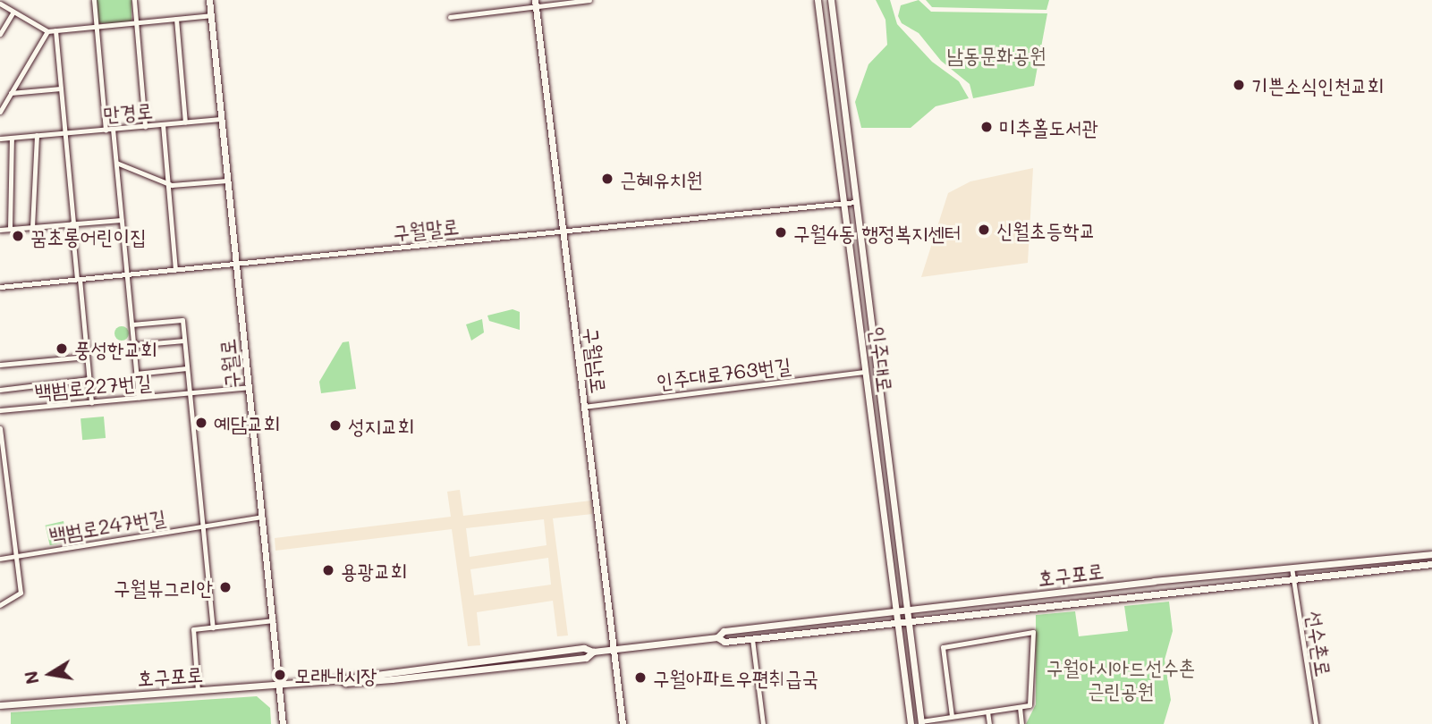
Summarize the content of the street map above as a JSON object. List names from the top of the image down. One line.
{"streets":{"main road":["인주대로","구월남로","구월로","호구포로"],"street":["만경로","구월말로","인주대로763번길","백범로227번길","백범로247번길","선수촌로"]},"crossings":[["만경로","구월로"],["구월말로","인주대로"],["구월말로","구월남로"],["구월말로","구월로"],["인주대로","인주대로763번길"],["인주대로","호구포로"],["구월남로","인주대로763번길"],["구월남로","호구포로"],["구월로","백범로227번길"],["구월로","백범로247번길"],["구월로","호구포로"],["호구포로","선수촌로"]],"parks":["남동문화공원","구월아시아드선수촌 근린공원"],"places":["기쁜소식인천교회","미추홀도서관","근혜유치원","신월초등학교","구월4동 행정복지센터","꿈초롱어린이집","풍성한교회","예담교회","성지교회","용광교회","구월뷰그리안","모래내시장","구월아파트우편취급국"],"north":"left"}
